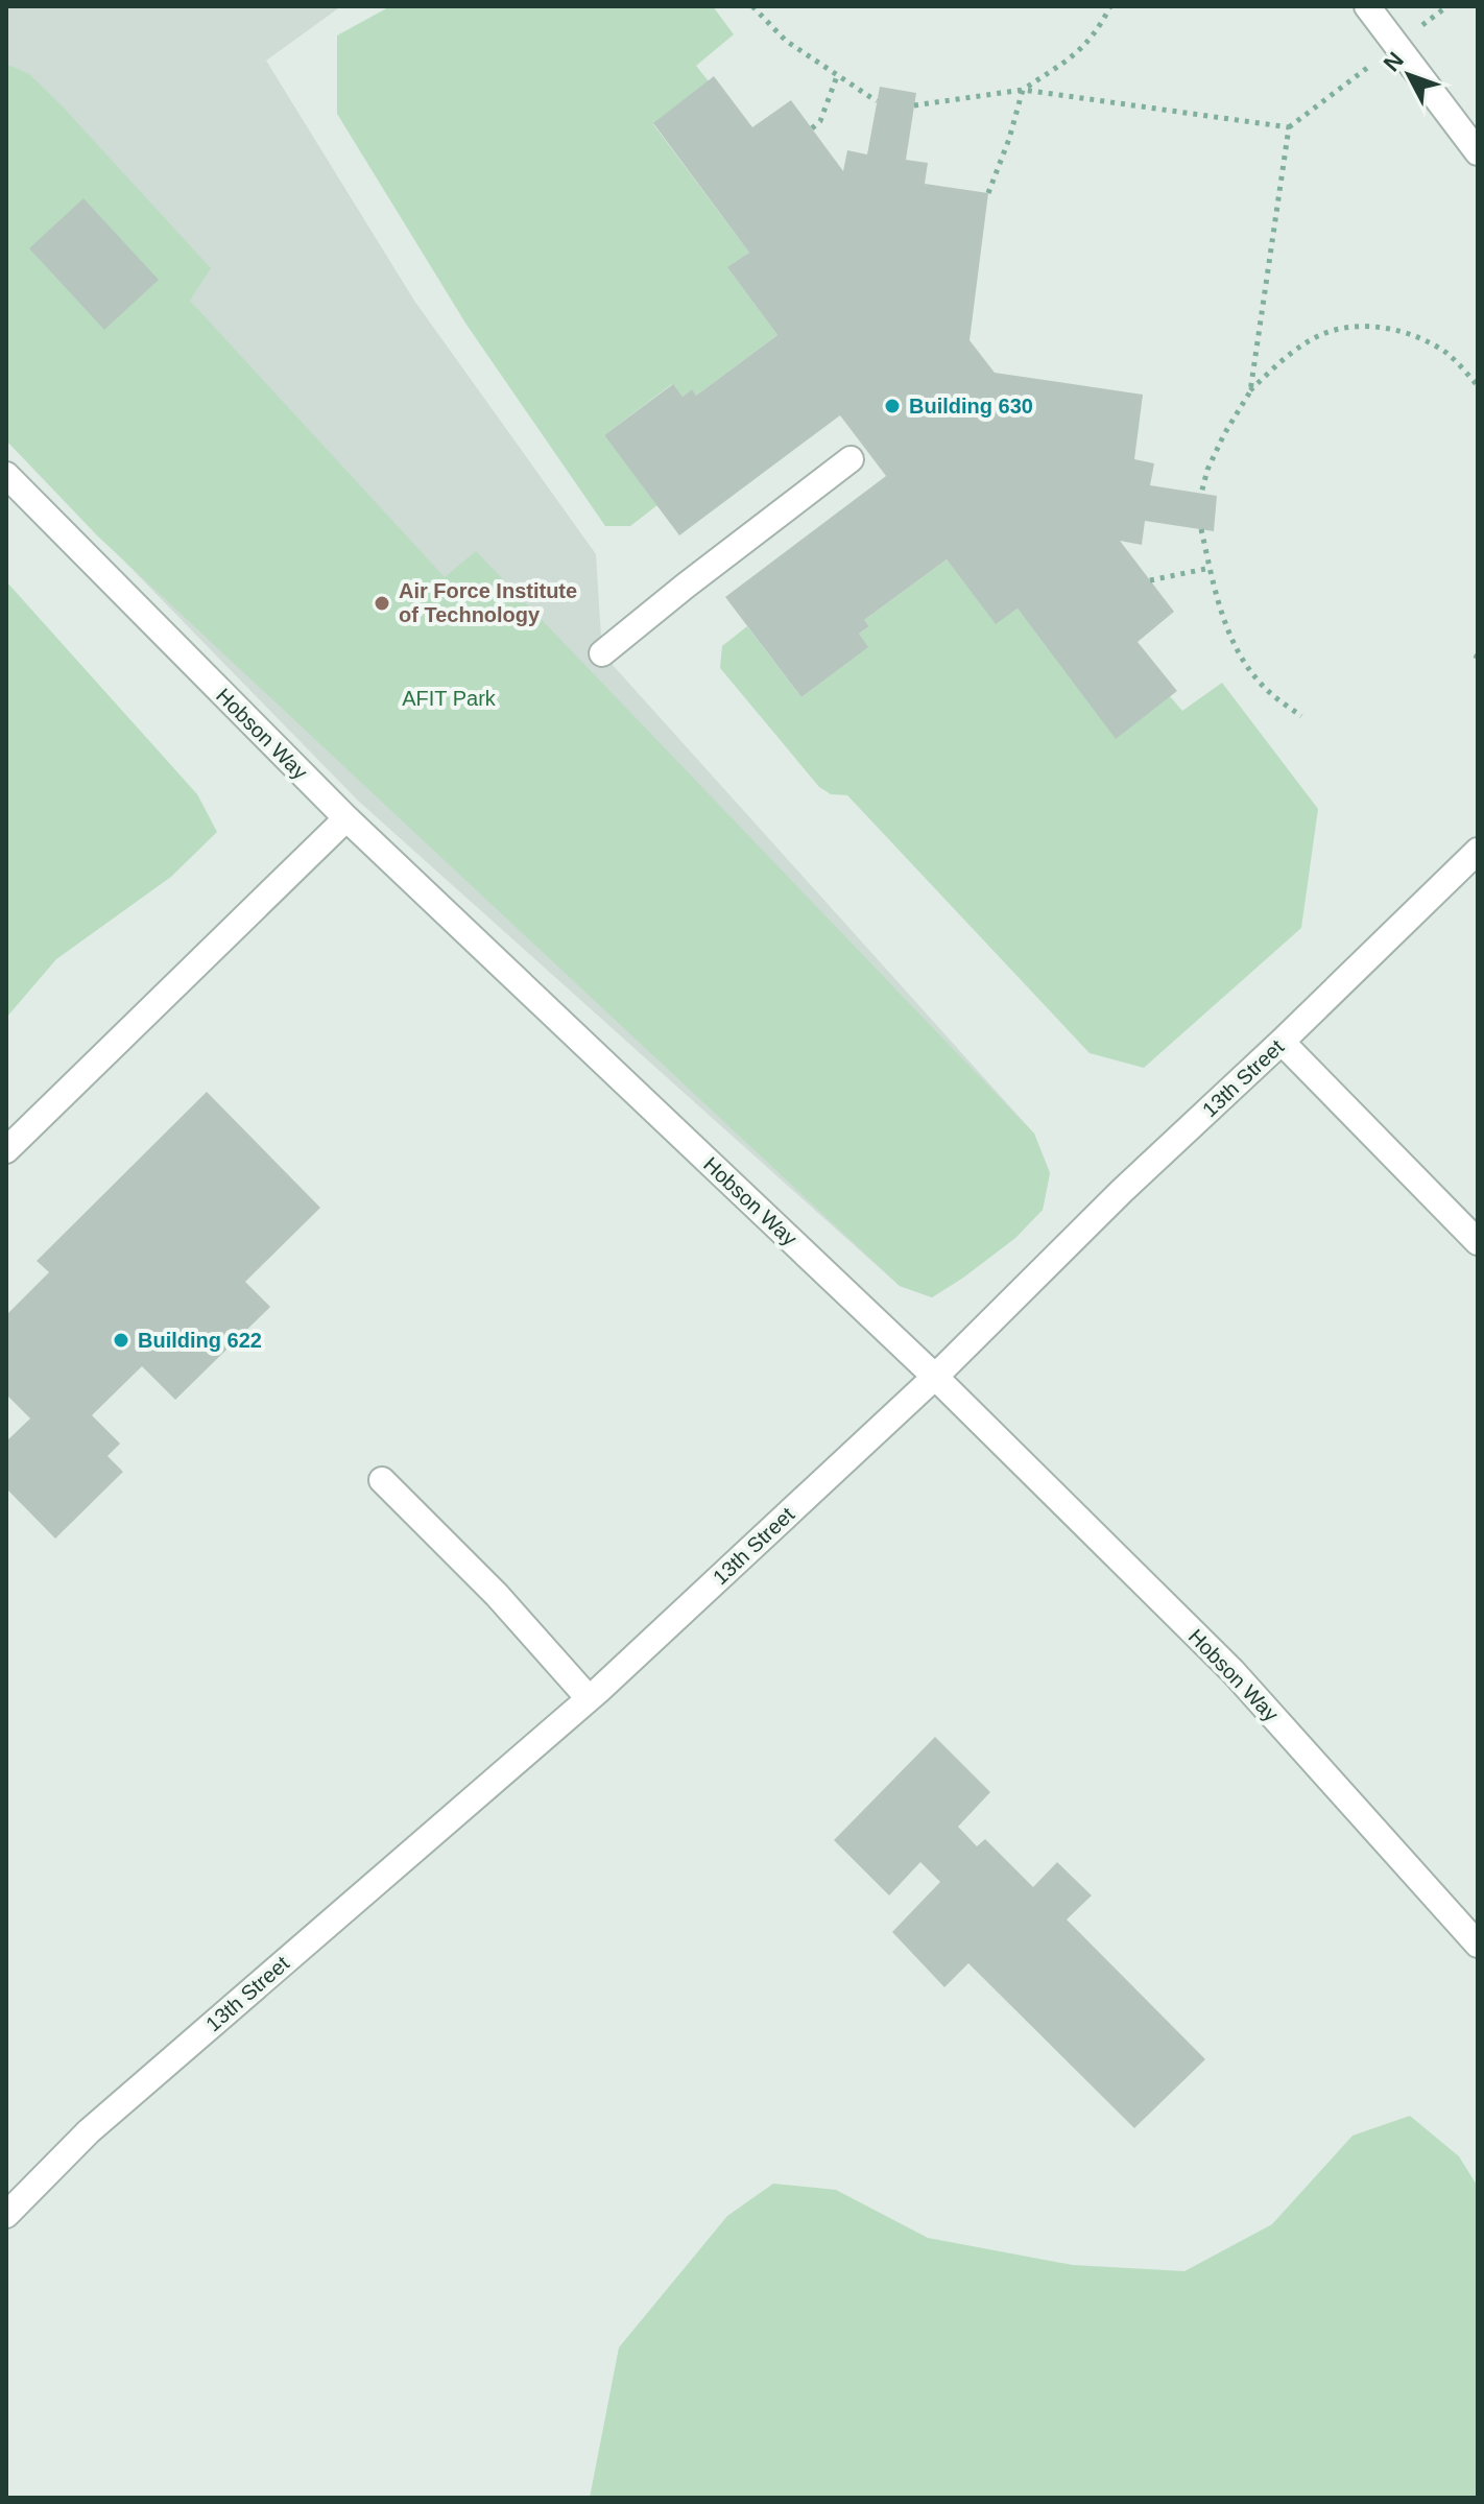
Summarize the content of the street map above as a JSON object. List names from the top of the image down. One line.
{"streets":{"street":["Hobson Way","13th Street"]},"crossings":[["Hobson Way","13th Street"]],"parks":["AFIT Park"],"places":["Building 630","Air Force Institute of Technology","Building 622"],"north":"top left"}
